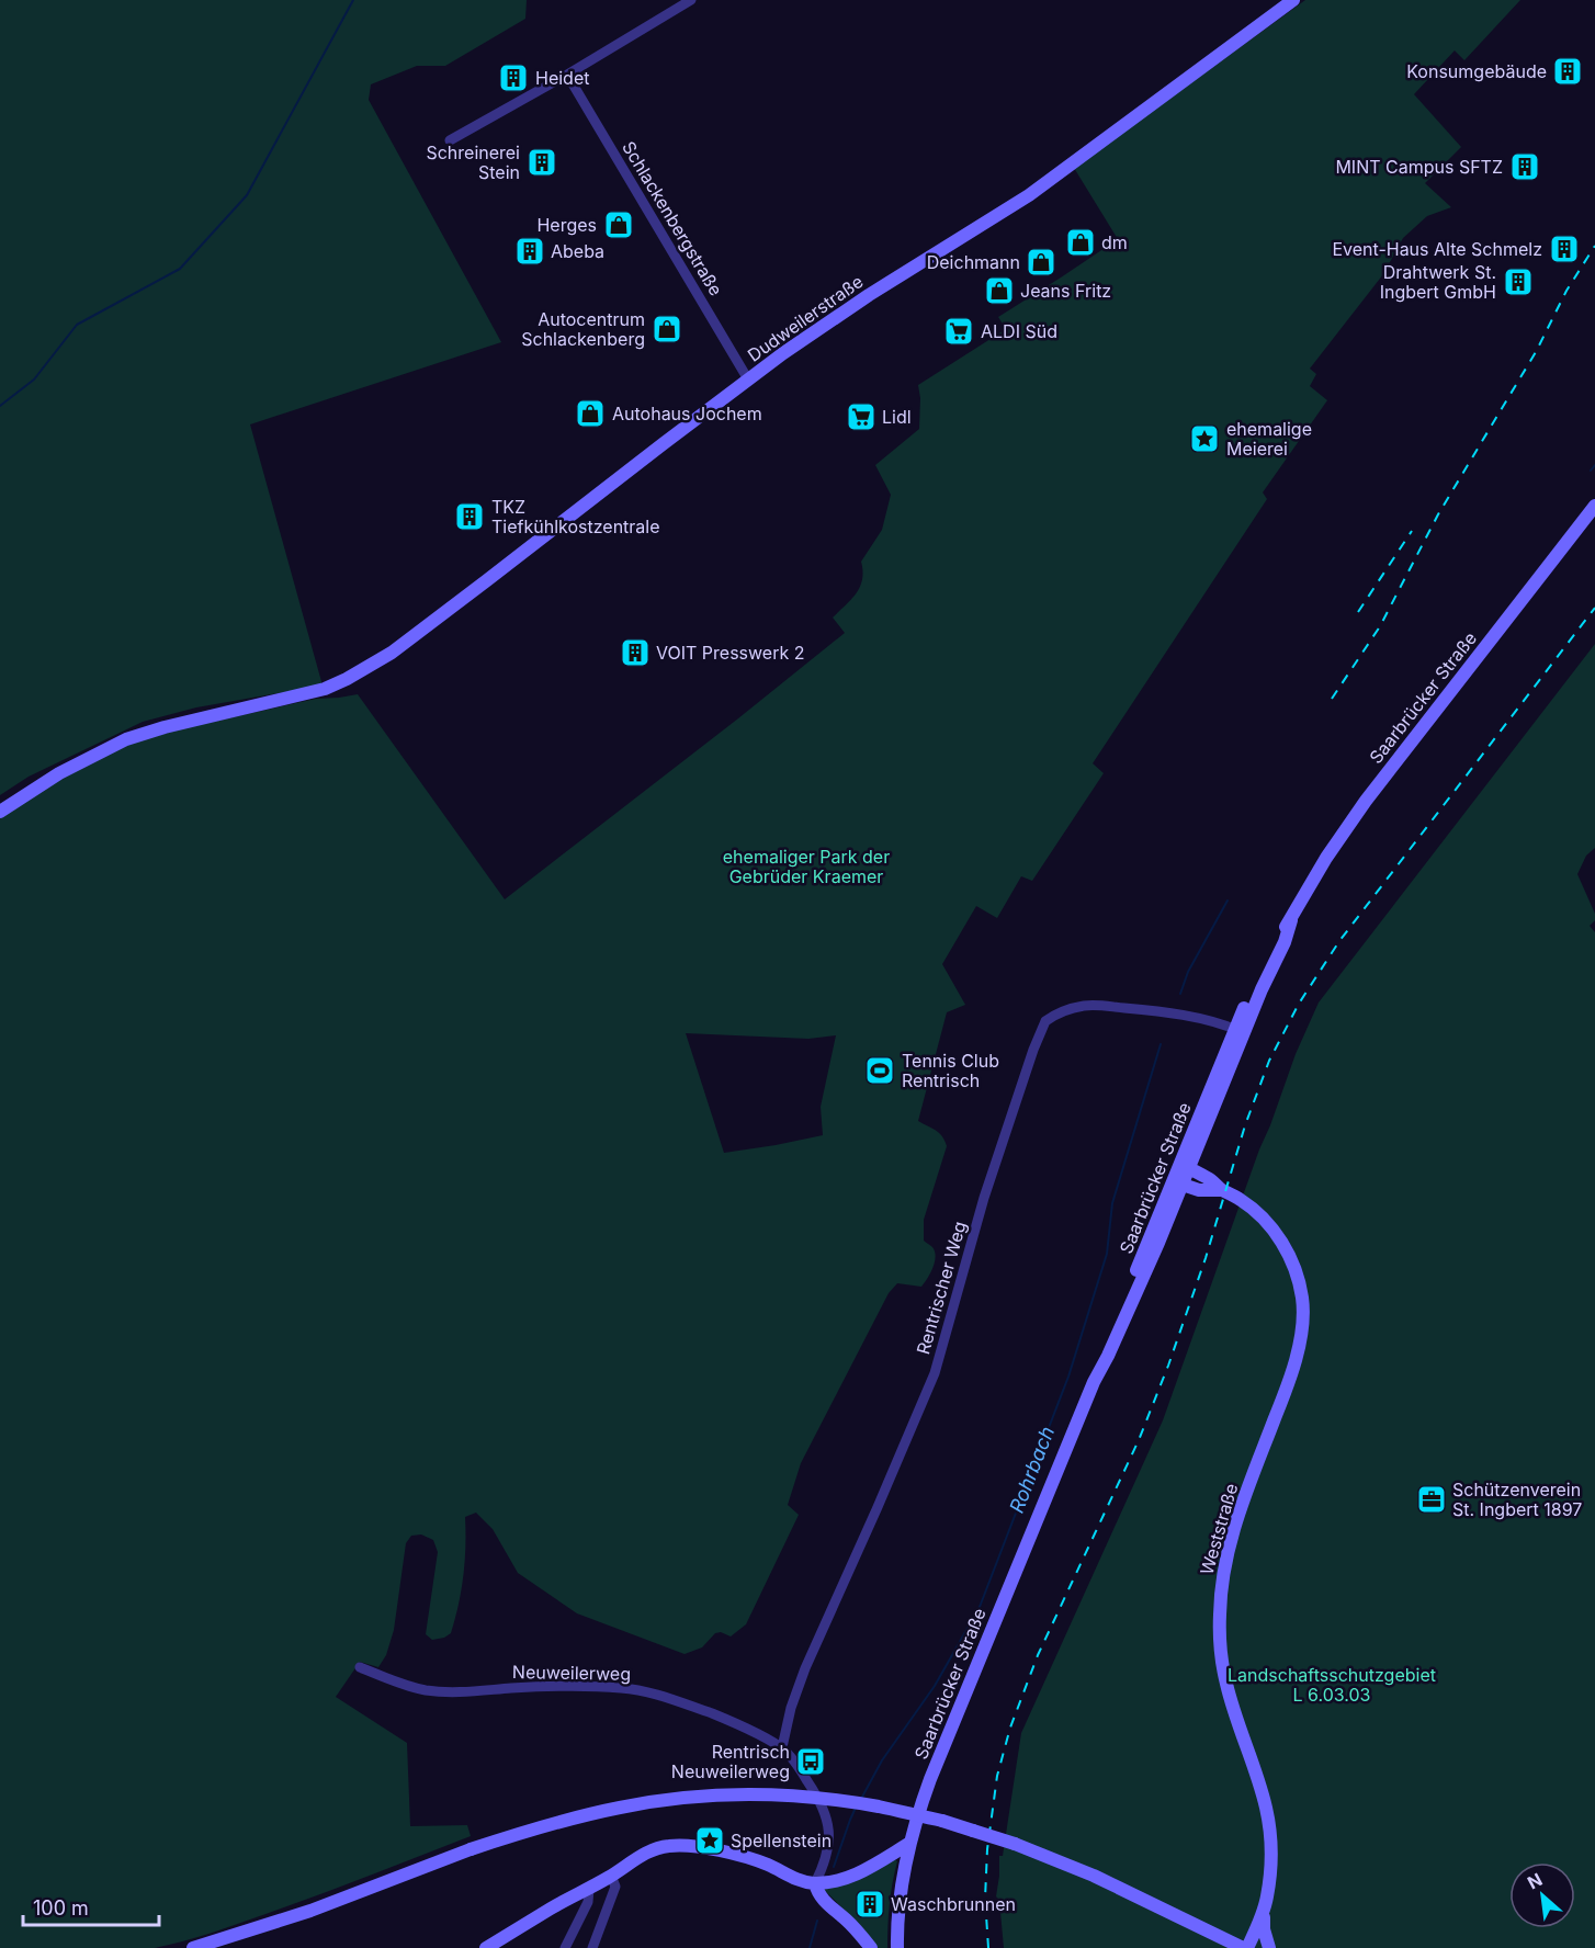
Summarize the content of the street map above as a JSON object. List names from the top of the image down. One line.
{"streets":{"main road":["Dudweilerstraße","Saarbrücker Straße","Weststraße"],"street":["Schlackenbergstraße","Rentrischer Weg","Neuweilerweg"]},"crossings":[["Schlackenbergstraße","Dudweilerstraße"],["Saarbrücker Straße","Rentrischer Weg"],["Saarbrücker Straße","Weststraße"],["Rentrischer Weg","Neuweilerweg"]],"water":["Rohrbach"],"parks":["ehemaliger Park der Gebrüder Kraemer","Landschaftsschutzgebiet L 6.03.03"],"places":{"building":["Konsumgebäude","Heidet","Schreinerei Stein","MINT Campus SFTZ","Event-Haus Alte Schmelz","Abeba","Drahtwerk St. Ingbert GmbH","TKZ Tiefkühlkostzentrale","VOIT Presswerk 2","Waschbrunnen"],"shop":["Herges","dm","Deichmann","Jeans Fritz","Autocentrum Schlackenberg","Autohaus Jochem"],"supermarket":["ALDI Süd","Lidl"],"place":["ehemalige Meierei","Spellenstein"],"sports":["Tennis Club Rentrisch"],"office":["Schützenverein St. Ingbert 1897"],"bus stop":["Rentrisch Neuweilerweg"]},"scale_bar":"100 m","north":"top left"}
